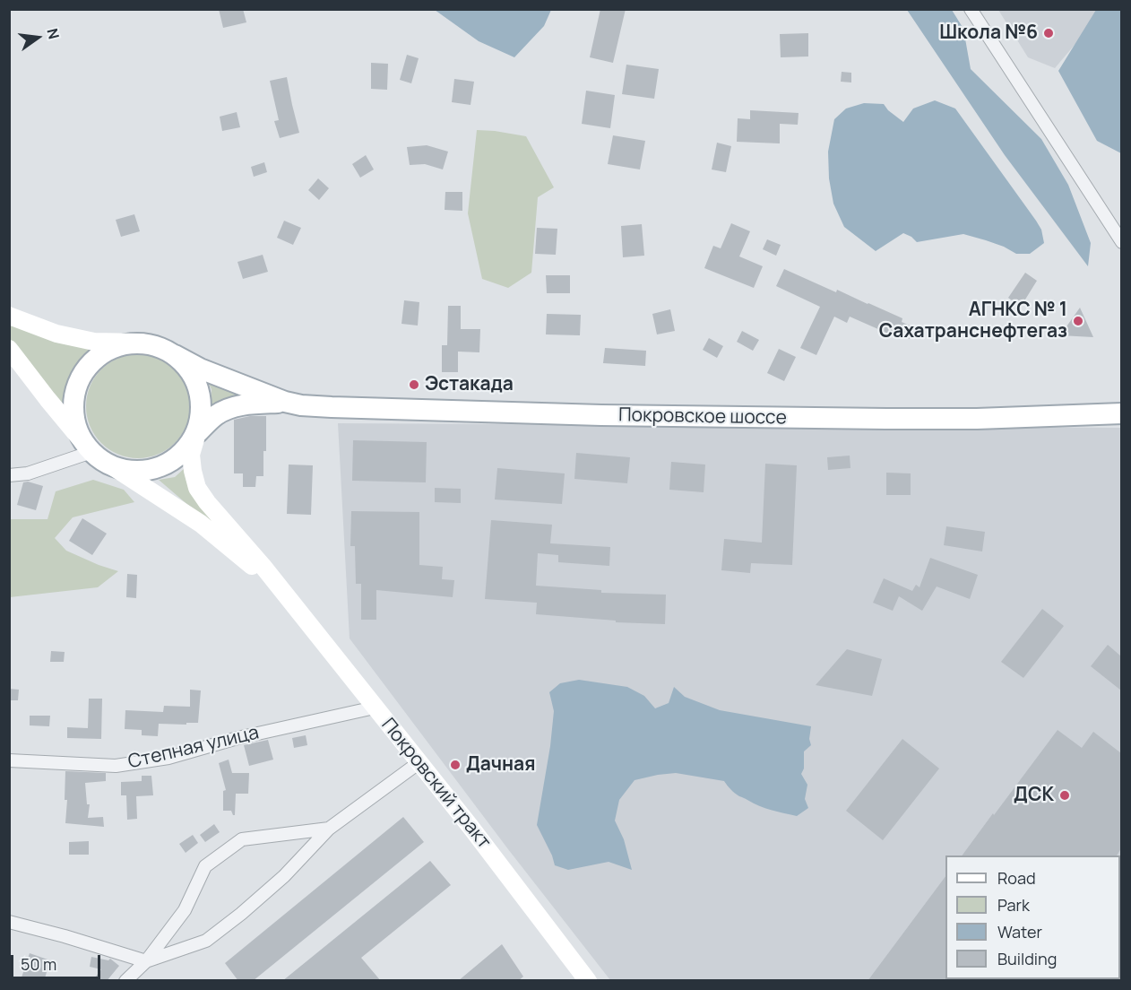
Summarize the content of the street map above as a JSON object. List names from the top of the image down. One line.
{"streets":{"main road":["Покровское шоссе","Покровский тракт"],"street":["Степная улица"]},"crossings":[["Степная улица","Покровский тракт"]],"places":["Школа №6","АГНКС № 1 Сахатранснефтегаз","Эстакада","Дачная","ДСК"],"legend":["Road","Park","Water","Building"],"scale_bar":"50 m","north":"right"}
